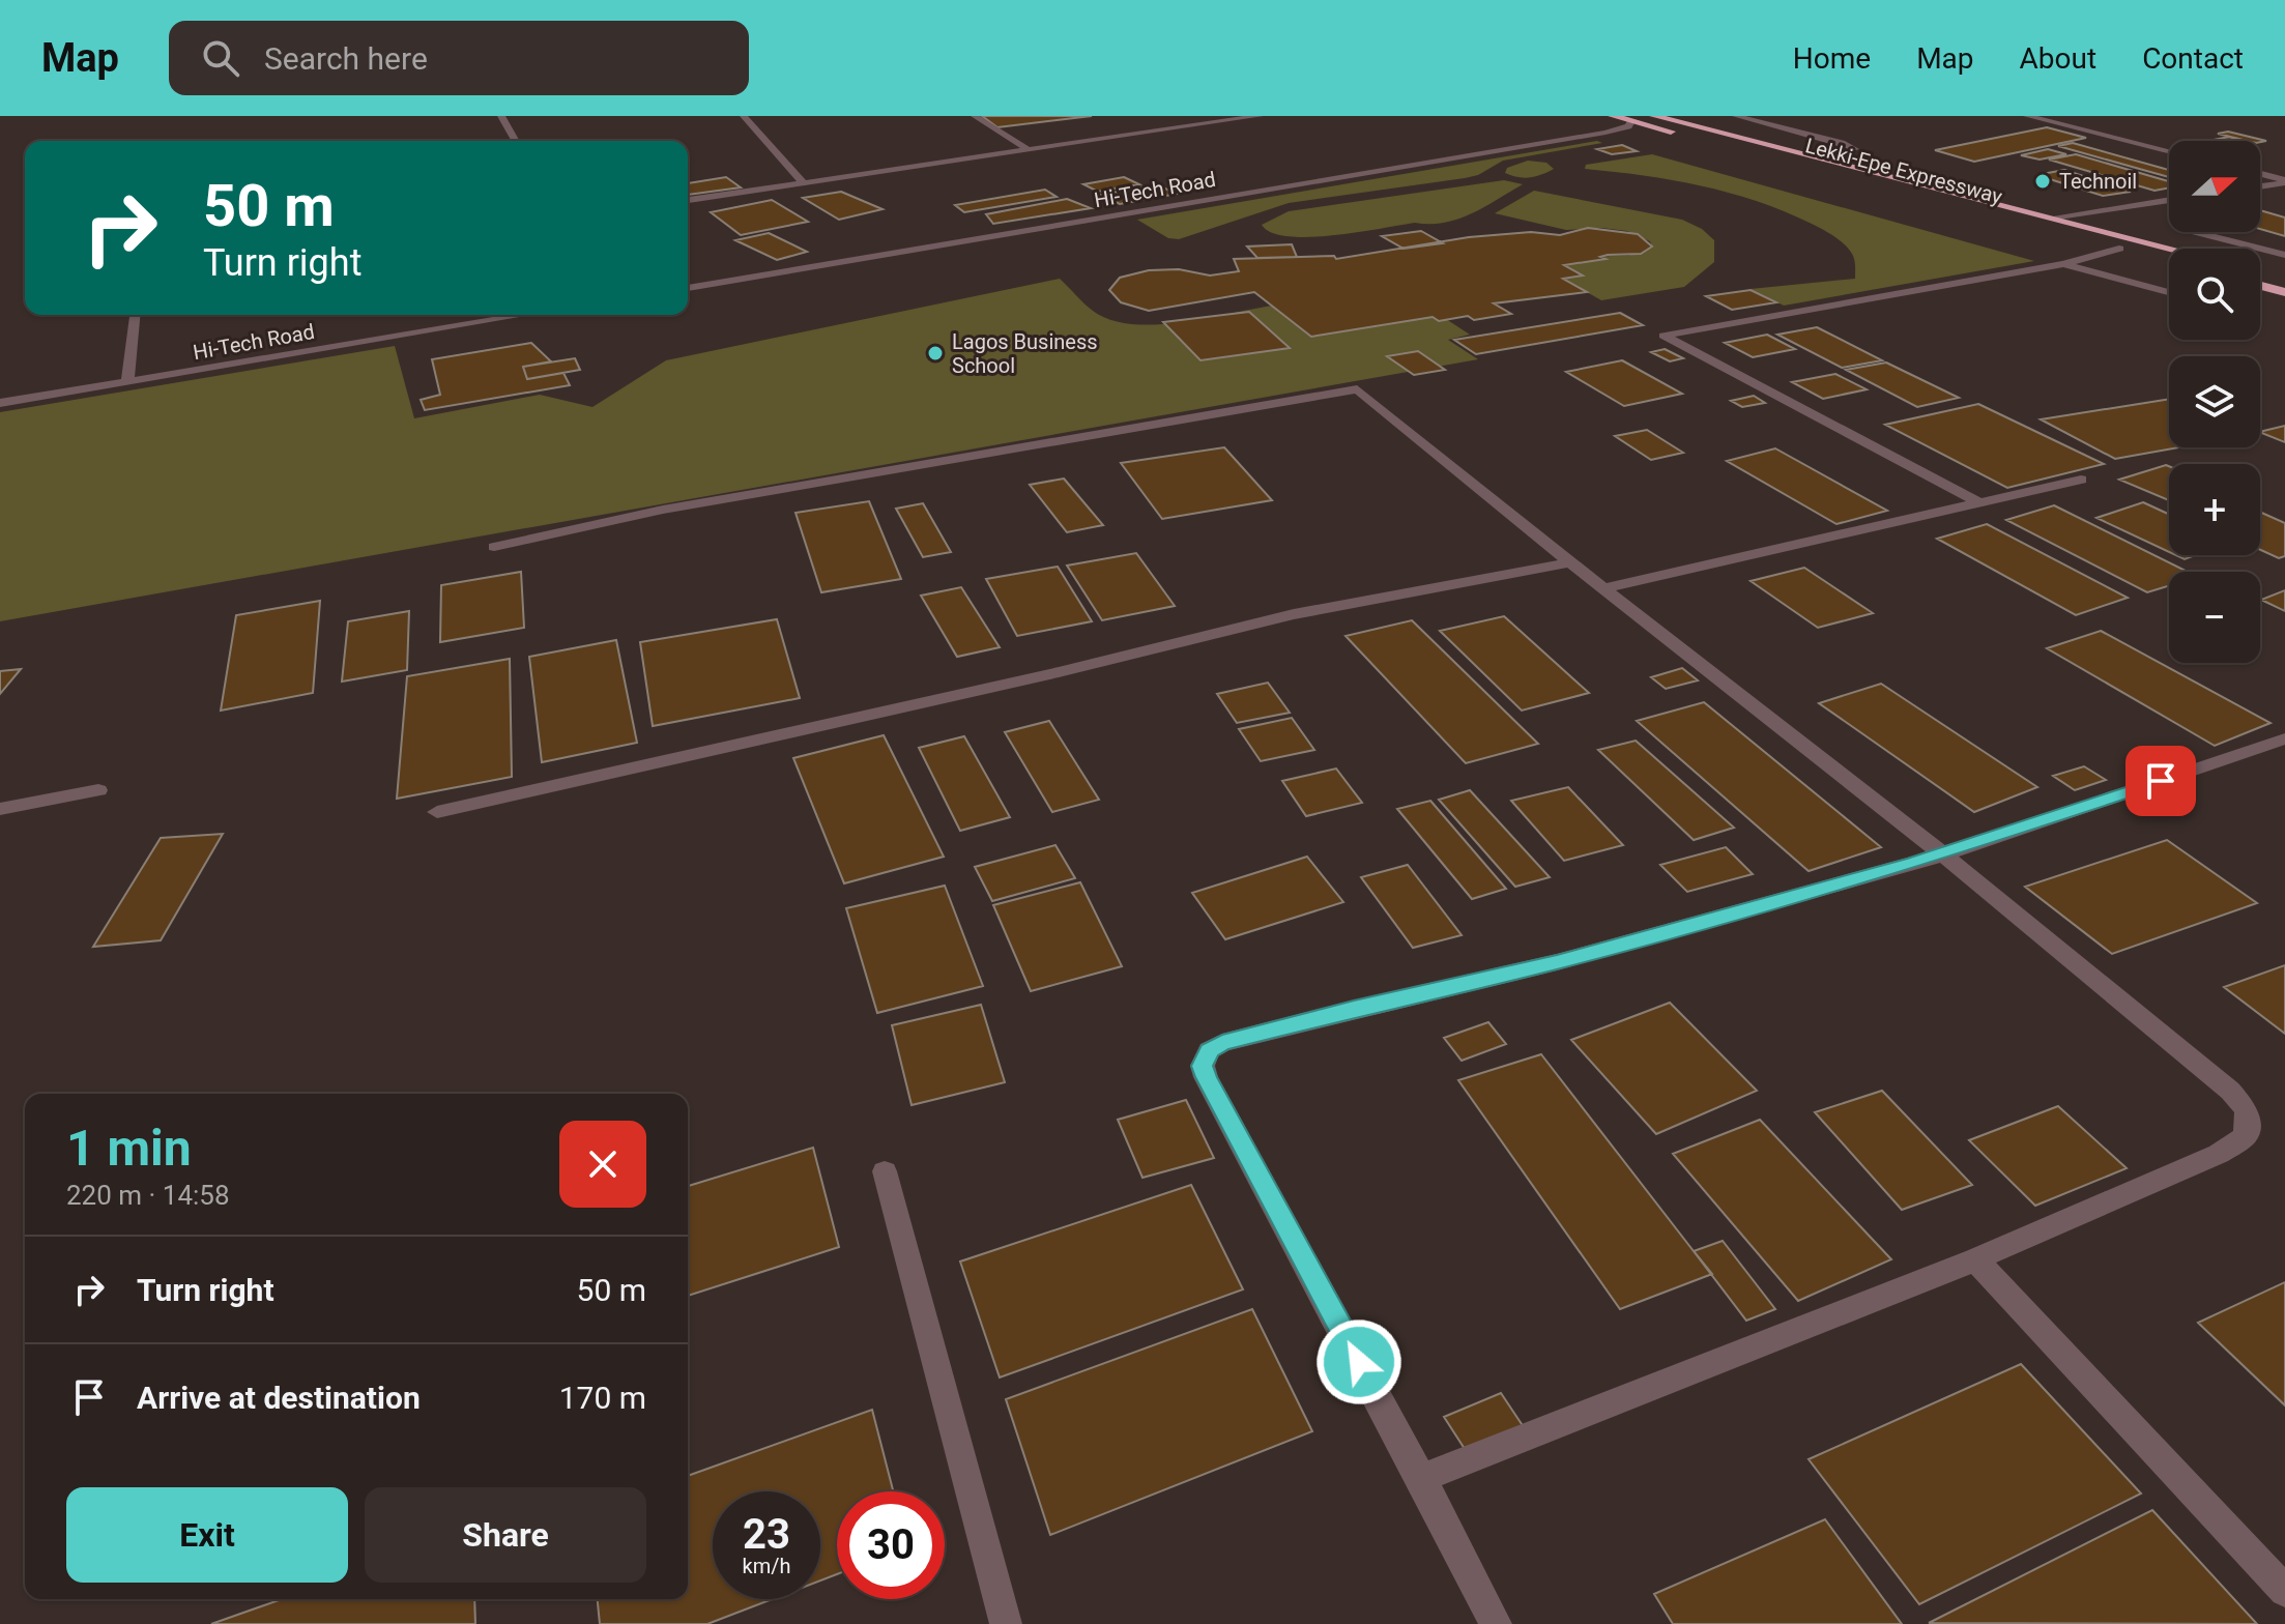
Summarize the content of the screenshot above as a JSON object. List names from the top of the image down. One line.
{"streets":{"highway":["Lekki-Epe Expressway"],"street":["Hi-Tech Road"]},"crossings":[["Lekki-Epe Expressway","Hi-Tech Road"]],"places":["Technoil","Lagos Business School"],"north":"right","page":{"header":"Map","search":"Search here","nav":["Home","Map","About","Contact"],"map_buttons":["+","−"],"turn":["50 m","Turn right"],"heading":["1 min","220 m · 14:58"],"list":[{"name":"Turn right","value":"50 m"},{"name":"Arrive at destination","value":"170 m"}],"buttons":["Exit","Share"],"speed":"23 km/h","limit":"30"}}
